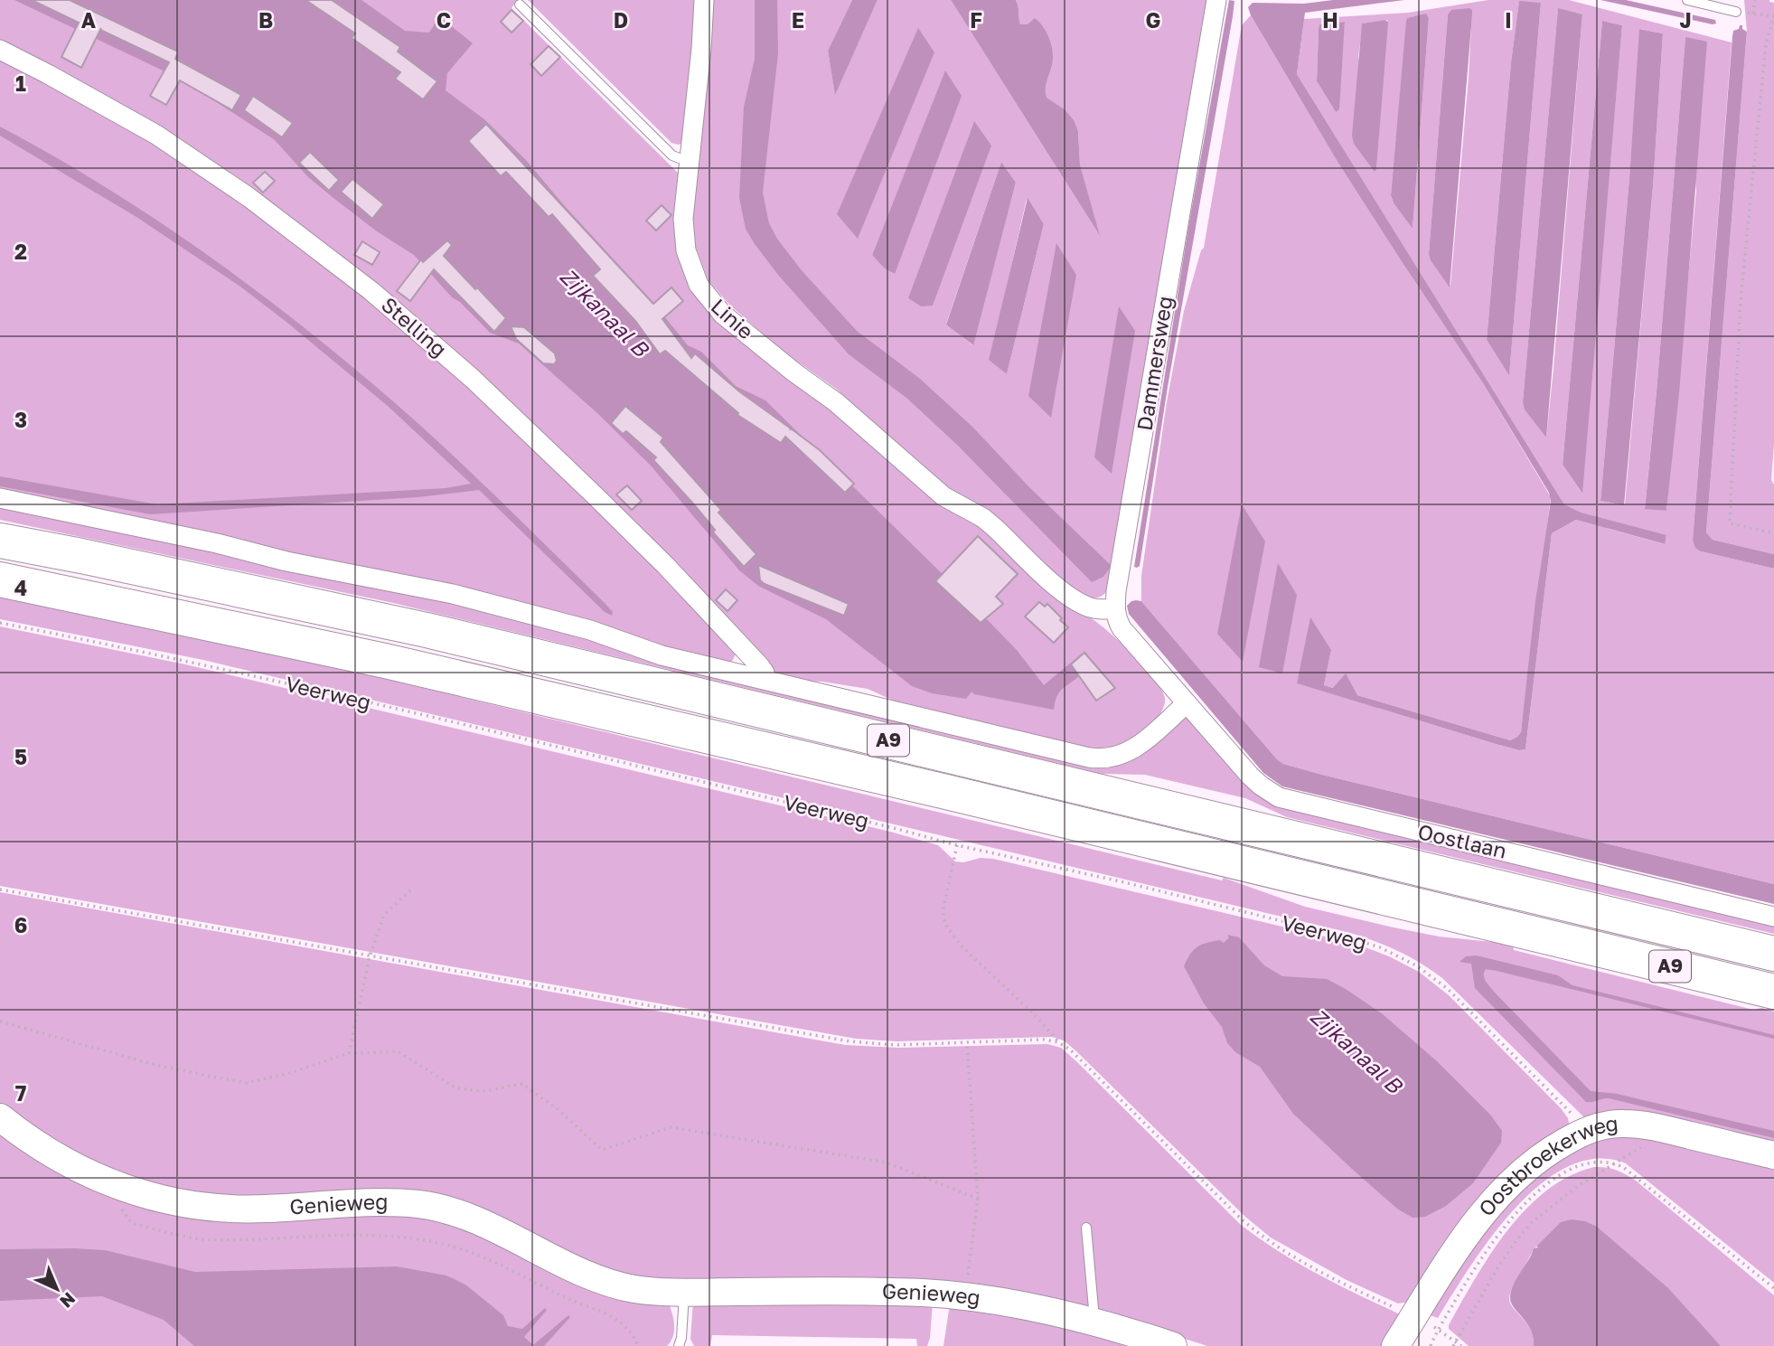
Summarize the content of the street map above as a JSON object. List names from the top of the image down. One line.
{"streets":{"highway":["A9"],"street":["Linie","Stelling","Dammersweg","Oostlaan","Oostbroekerweg","Genieweg"],"path":["Veerweg"]},"crossings":[["Linie","Dammersweg"],["Veerweg","Oostbroekerweg"]],"water":["Zijkanaal B"],"north":"bottom right","grid":{"columns":["A","B","C","D","E","F","G","H","I","J"],"rows":["1","2","3","4","5","6","7"]}}
